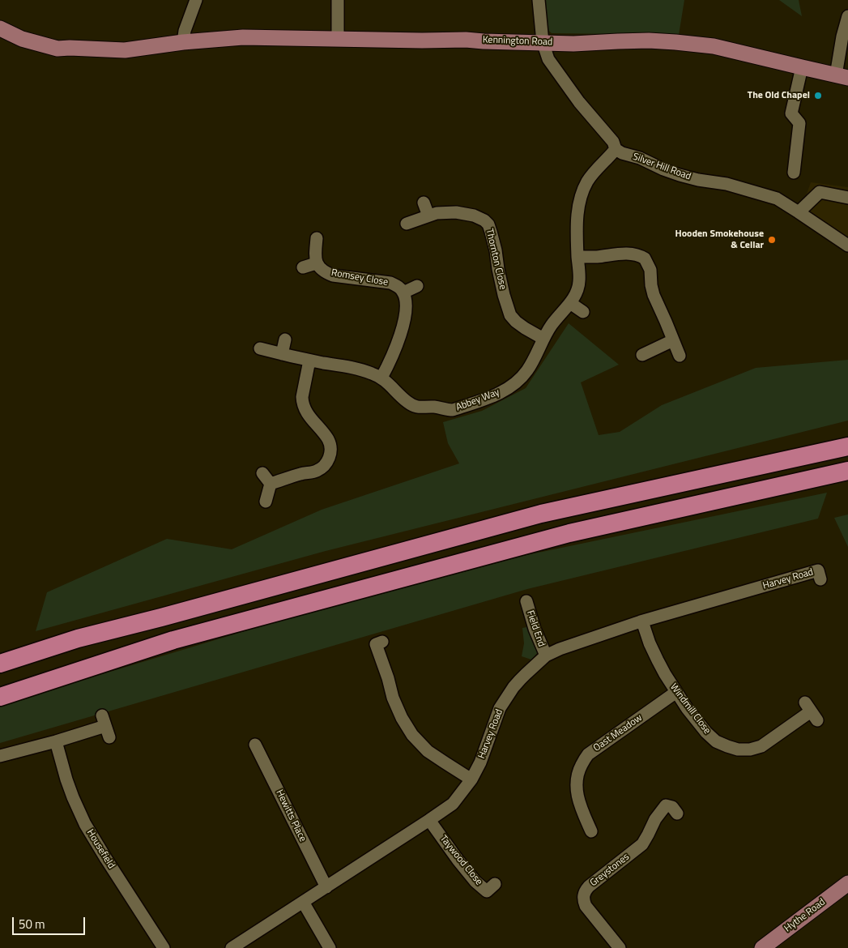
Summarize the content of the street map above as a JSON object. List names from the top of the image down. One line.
{"streets":{"main road":["Kennington Road","Hythe Road"],"street":["Silver Hill Road","Thornton Close","Romsey Close","Abbey Way","Harvey Road","Field End","Windmill Close","Oast Meadow","Hewitts Place","Housefield","Taywood Close","Greystones"]},"crossings":[["Silver Hill Road","Abbey Way"],["Thornton Close","Abbey Way"],["Harvey Road","Field End"],["Harvey Road","Windmill Close"],["Harvey Road","Hewitts Place"],["Harvey Road","Taywood Close"],["Windmill Close","Oast Meadow"]],"places":["The Old Chapel","Hooden Smokehouse & Cellar"],"scale_bar":"50 m"}
